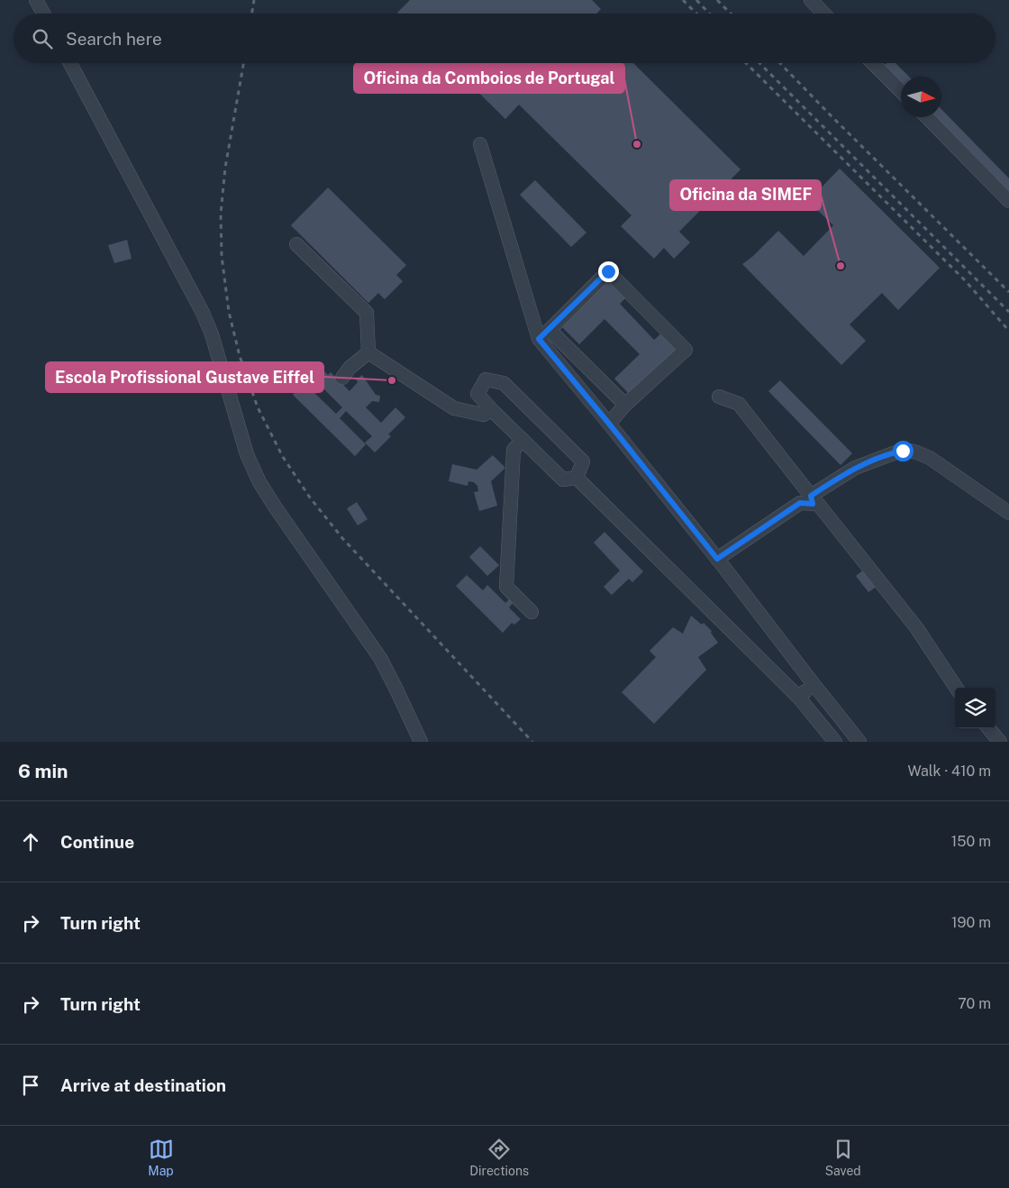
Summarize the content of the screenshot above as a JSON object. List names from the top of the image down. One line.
{"places":["Oficina da Comboios de Portugal","Oficina da SIMEF","Escola Profissional Gustave Eiffel"],"north":"right","page":{"search":"Search here","heading":["6 min","Walk · 410 m"],"list":[["Continue","150 m"],["Turn right","190 m"],["Turn right","70 m"],"Arrive at destination"],"nav":["Map","Directions","Saved"]}}
